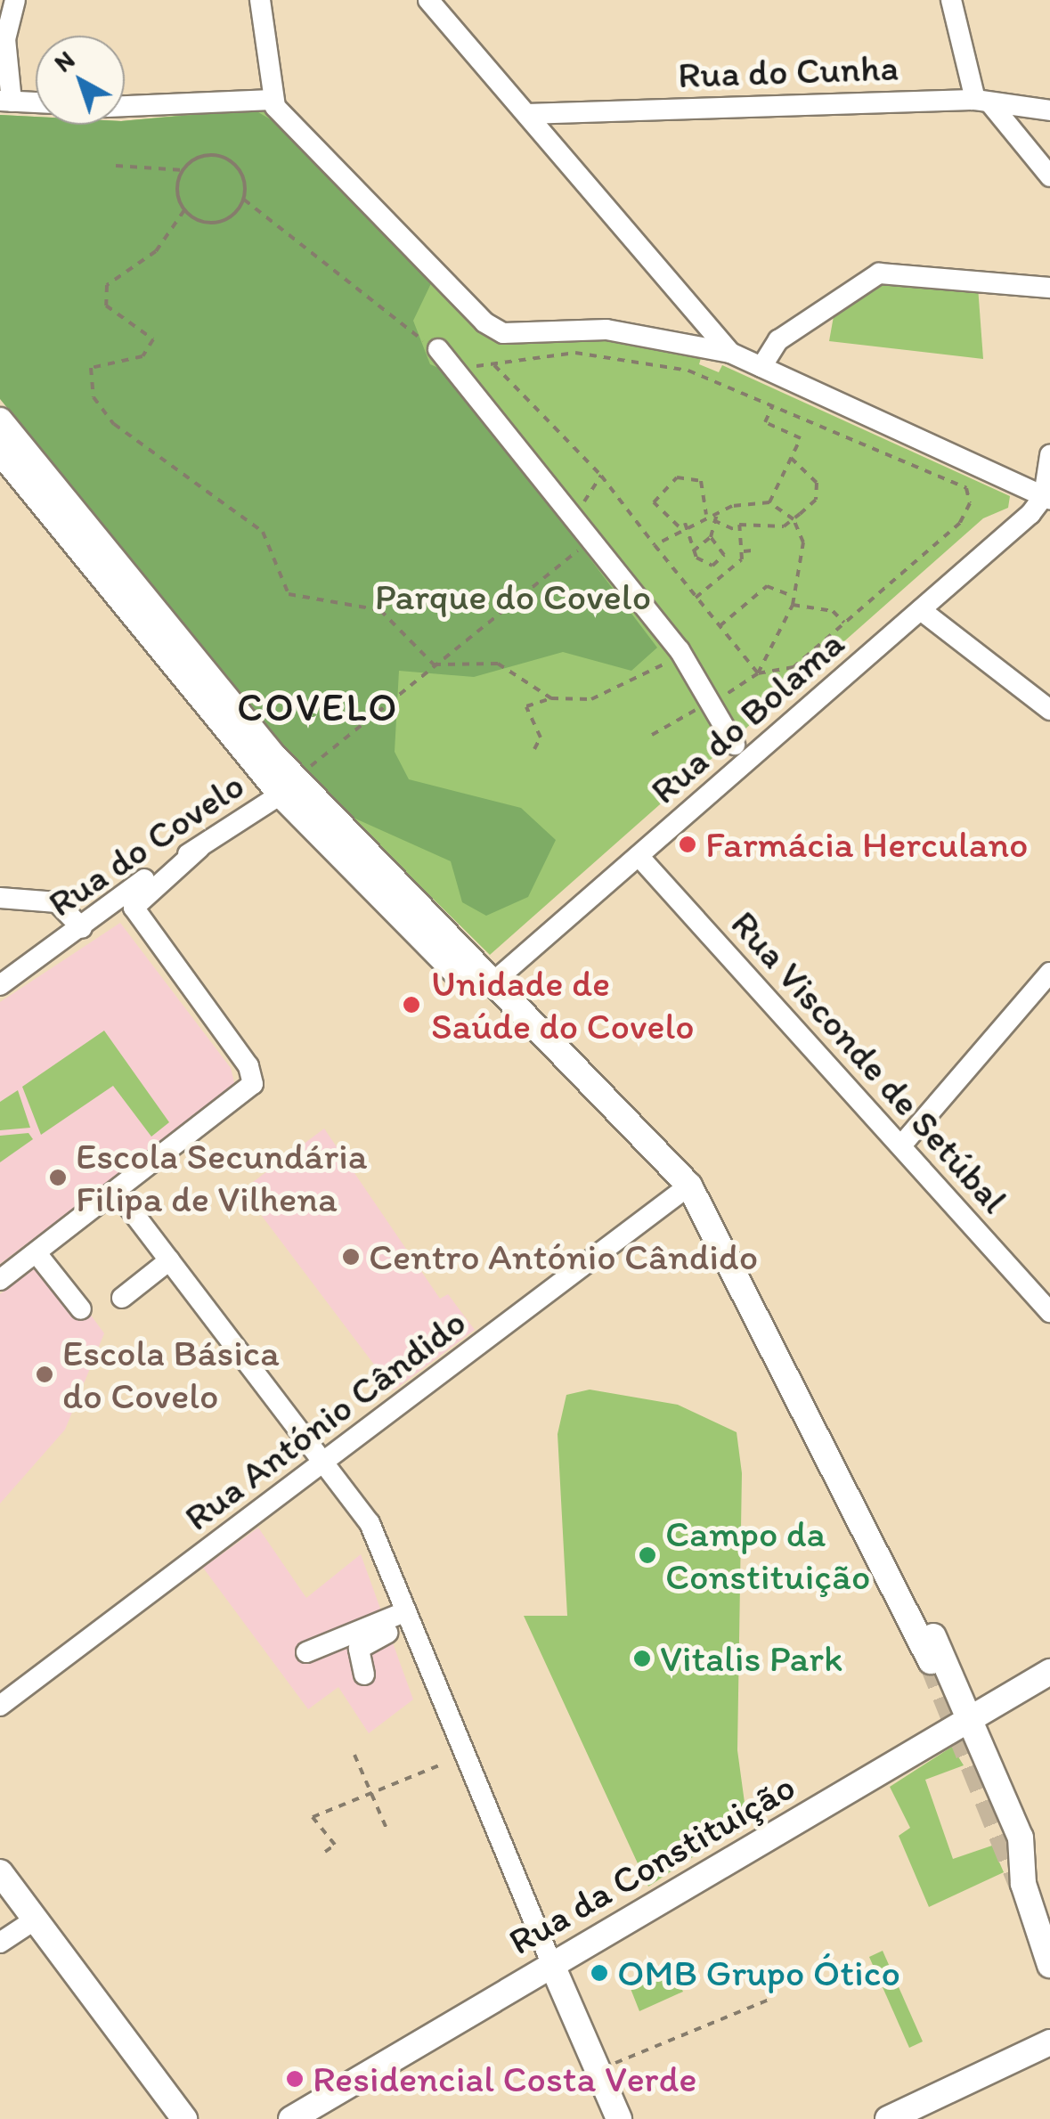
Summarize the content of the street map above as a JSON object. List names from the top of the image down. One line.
{"streets":{"main road":["Rua da Constituição"],"street":["Rua do Cunha","Rua do Bolama","Rua do Covelo","Rua Visconde de Setúbal","Rua António Cândido"]},"crossings":[["Rua do Bolama","Rua Visconde de Setúbal"]],"districts":["COVELO"],"parks":["Parque do Covelo"],"places":["Farmácia Herculano","Unidade de Saúde do Covelo","Escola Secundária Filipa de Vilhena","Centro António Cândido","Escola Básica do Covelo","Campo da Constituição","Vitalis Park","OMB Grupo Ótico","Residencial Costa Verde"],"north":"top left"}
